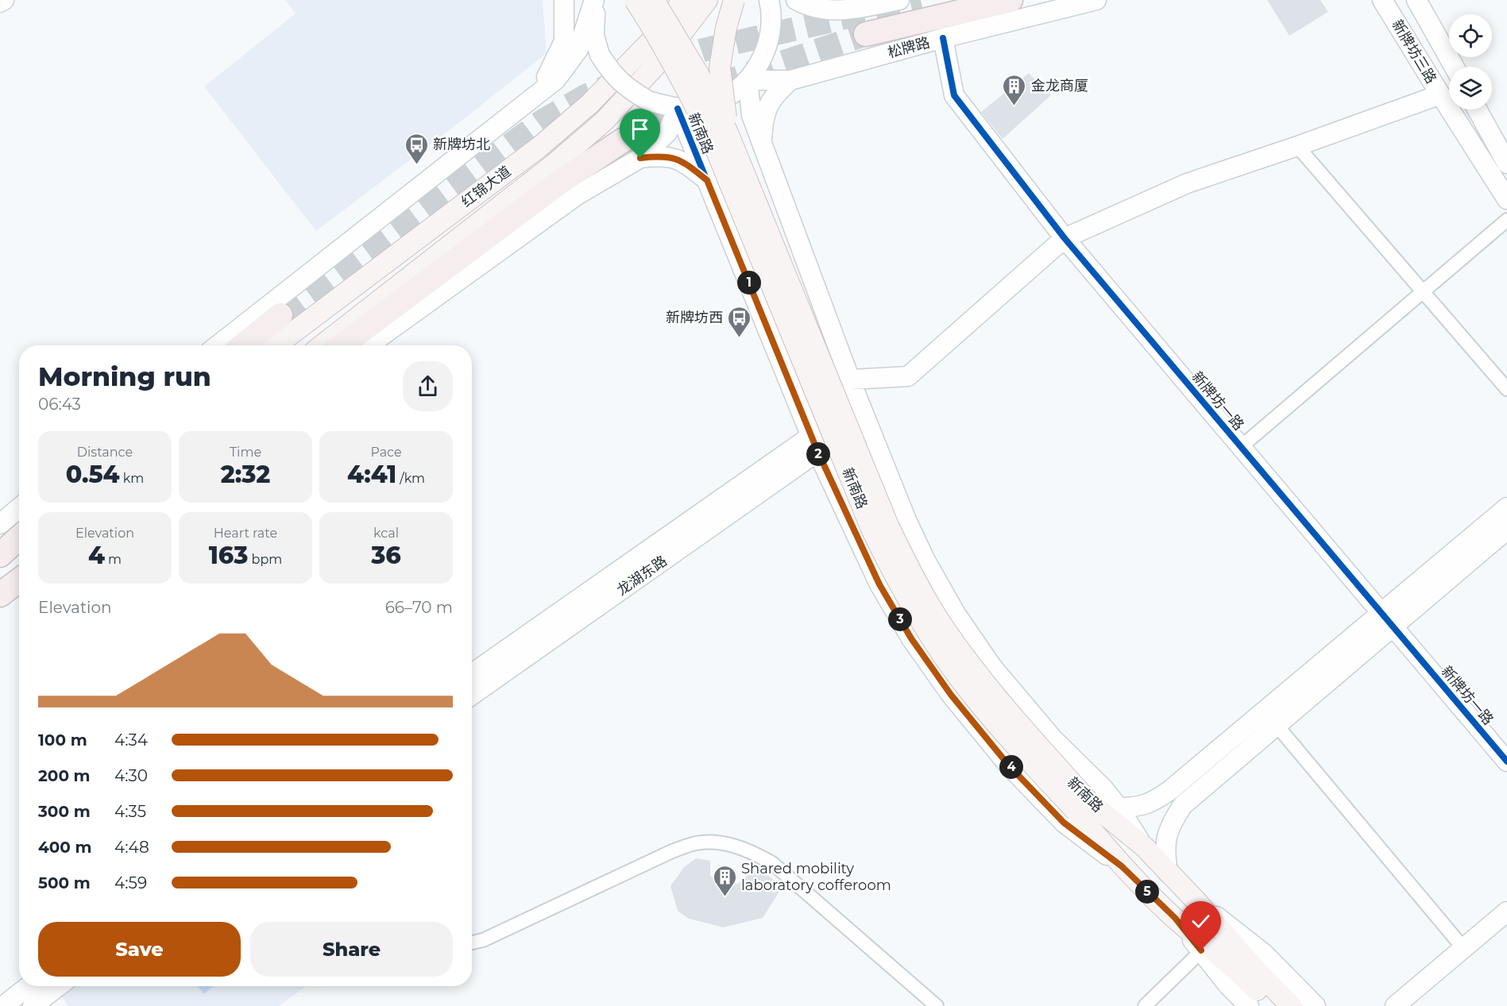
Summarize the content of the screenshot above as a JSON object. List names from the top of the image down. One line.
{"streets":{"highway":["松牌路"],"main road":["新南路","红锦大道"],"street":["新牌坊三路","新牌坊一路","龙湖东路"]},"crossings":[["松牌路","新南路"],["松牌路","新牌坊一路"],["新南路","龙湖东路"]],"places":{"building":["金龙商厦","Shared mobility laboratory cofferoom"],"bus stop":["新牌坊北","新牌坊西"]},"page":{"pins":["1","2","3","4","5"],"heading":["Morning run","06:43"],"stats":[["Distance","0.54 km"],["Time","2:32"],["Pace","4:41 /km"],["Elevation","4 m"],["Heart rate","163 bpm"],["kcal","36"]],"chart":["Elevation","66–70 m"],"list":[{"name":"100 m","note":"4:34"},{"name":"200 m","note":"4:30"},{"name":"300 m","note":"4:35"},{"name":"400 m","note":"4:48"},{"name":"500 m","note":"4:59"}],"buttons":["Save","Share"]}}
